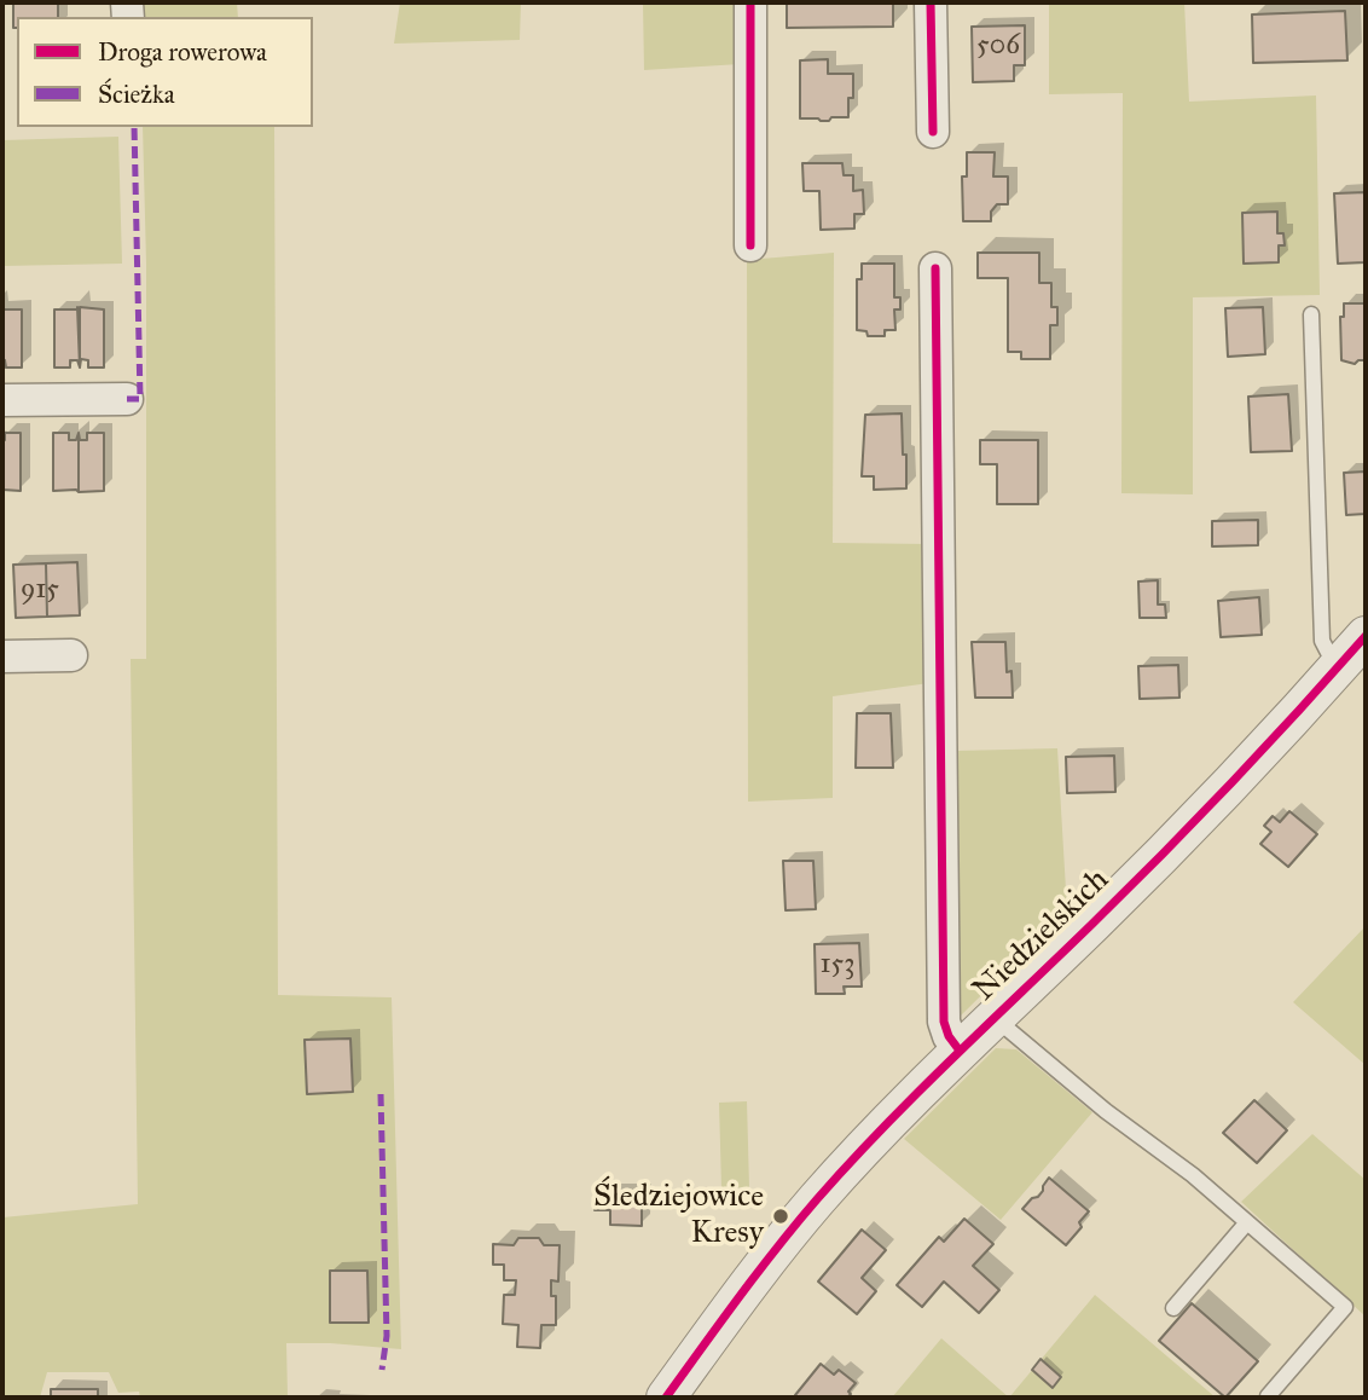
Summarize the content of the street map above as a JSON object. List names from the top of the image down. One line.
{"streets":{"street":["Niedzielskich"]},"places":["Śledziejowice Kresy"],"house_numbers":["506","915","153"],"legend":["Droga rowerowa","Ścieżka"]}
